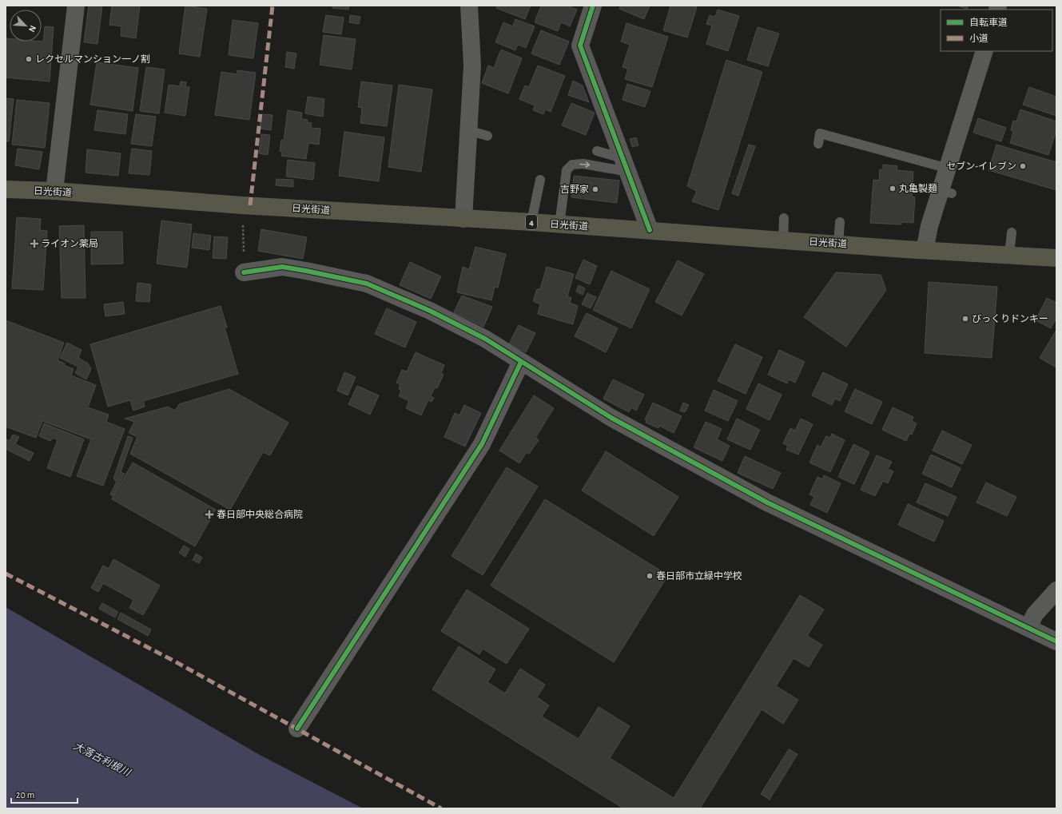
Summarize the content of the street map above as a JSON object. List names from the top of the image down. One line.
{"streets":{"highway":["日光街道","4"]},"water":["大落古利根川"],"places":{"other":["レクセルマンション一ノ割","セブン-イレブン","丸亀製麺","吉野家","びっくりドンキー","春日部市立緑中学校"],"health":["ライオン薬局","春日部中央総合病院"]},"legend":["自転車道","小道"],"scale_bar":"20 m","north":"bottom right"}
